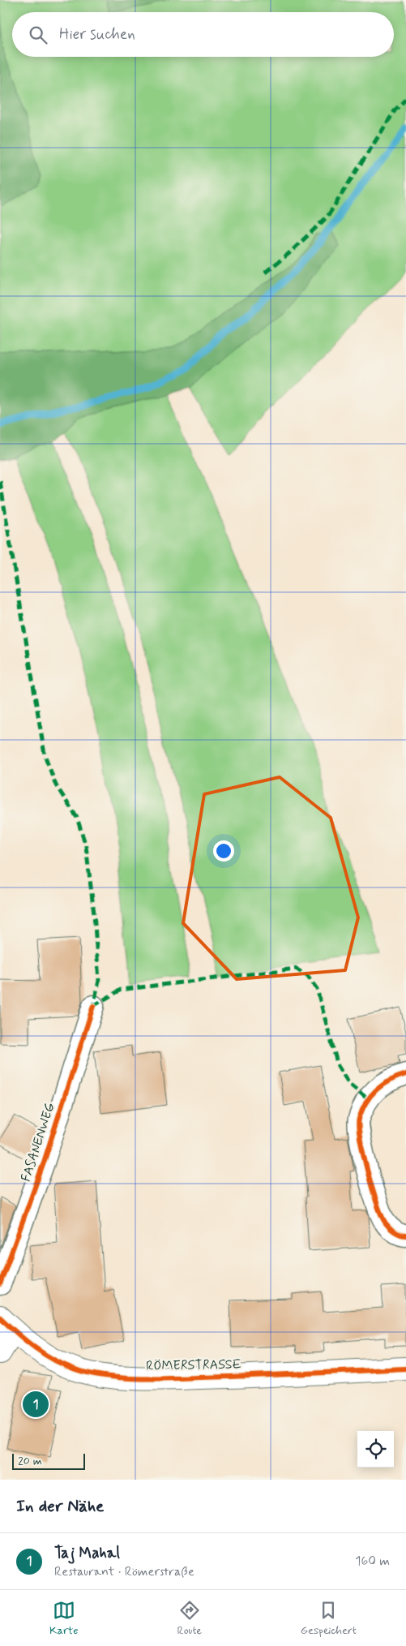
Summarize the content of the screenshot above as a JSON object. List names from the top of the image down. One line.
{"streets":{"street":["FASANENWEG","RÖMERSTRASSE"]},"scale_bar":"20 m","page":{"search":"Hier suchen","pins":"1","scale":"20 m","heading":"In der Nähe","list":[{"mark":"1","name":"Taj Mahal","note":"Restaurant · Römerstraße","value":"160 m"}],"nav":["Karte","Route","Gespeichert"]}}
